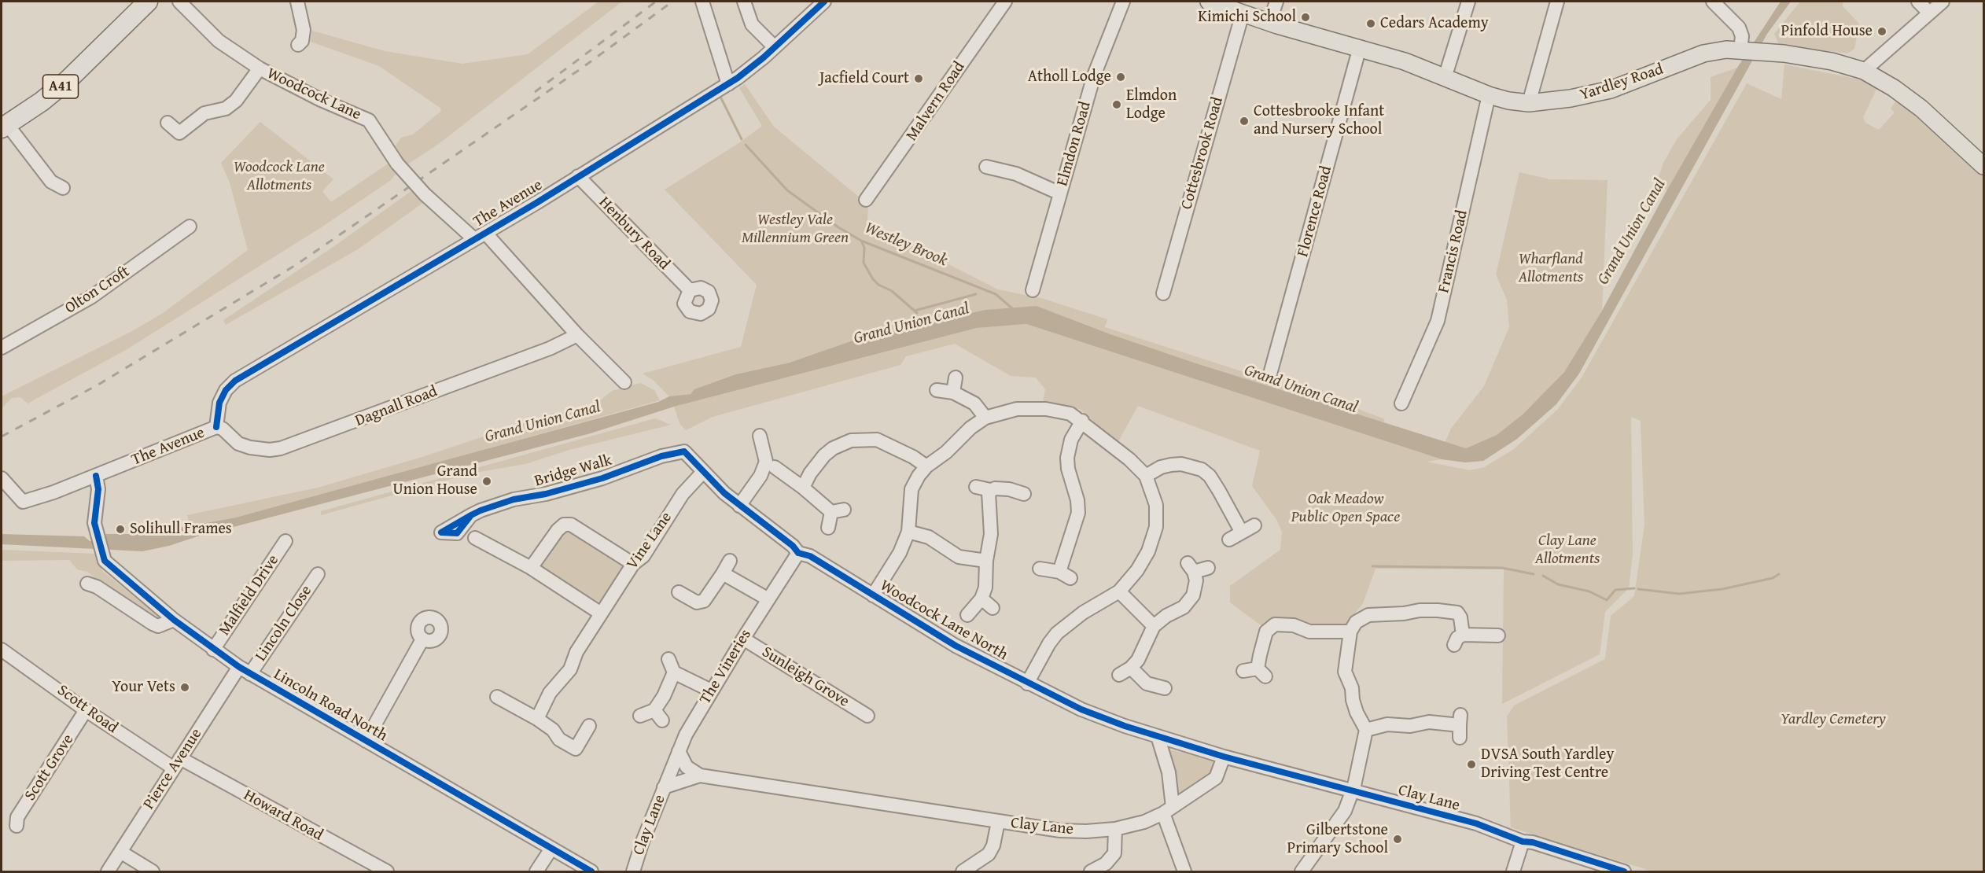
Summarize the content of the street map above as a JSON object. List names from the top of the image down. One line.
{"streets":{"highway":["A41"],"main road":["Yardley Road"],"street":["Woodcock Lane","Malvern Road","Elmdon Road","Cottesbrook Road","The Avenue","Florence Road","Henbury Road","Francis Road","Olton Croft","Dagnall Road","Bridge Walk","Vine Lane","Malfield Drive","Woodcock Lane North","Lincoln Close","The Vineries","Sunleigh Grove","Lincoln Road North","Scott Road","Scott Grove","Pierce Avenue","Clay Lane","Howard Road"]},"crossings":[["Yardley Road","Cottesbrook Road"],["Yardley Road","Florence Road"],["Yardley Road","Francis Road"],["Woodcock Lane","The Avenue"],["Woodcock Lane","Dagnall Road"],["The Avenue","Henbury Road"],["The Avenue","Dagnall Road"],["The Avenue","Lincoln Road North"],["Bridge Walk","Woodcock Lane North"],["Vine Lane","Woodcock Lane North"],["Malfield Drive","Lincoln Road North"],["Woodcock Lane North","The Vineries"],["Woodcock Lane North","Clay Lane"],["Lincoln Close","Lincoln Road North"],["The Vineries","Sunleigh Grove"],["The Vineries","Clay Lane"],["Lincoln Road North","Pierce Avenue"],["Scott Road","Scott Grove"],["Scott Road","Pierce Avenue"],["Scott Road","Howard Road"],["Pierce Avenue","Howard Road"]],"water":["Grand Union Canal","Westley Brook"],"parks":["Woodcock Lane Allotments","Westley Vale Millennium Green","Wharfland Allotments","Oak Meadow Public Open Space","Clay Lane Allotments","Yardley Cemetery"],"places":["Kimichi School","Cedars Academy","Pinfold House","Atholl Lodge","Jacfield Court","Elmdon Lodge","Cottesbrooke Infant and Nursery School","Grand Union House","Solihull Frames","Your Vets","DVSA South Yardley Driving Test Centre","Gilbertstone Primary School"]}
